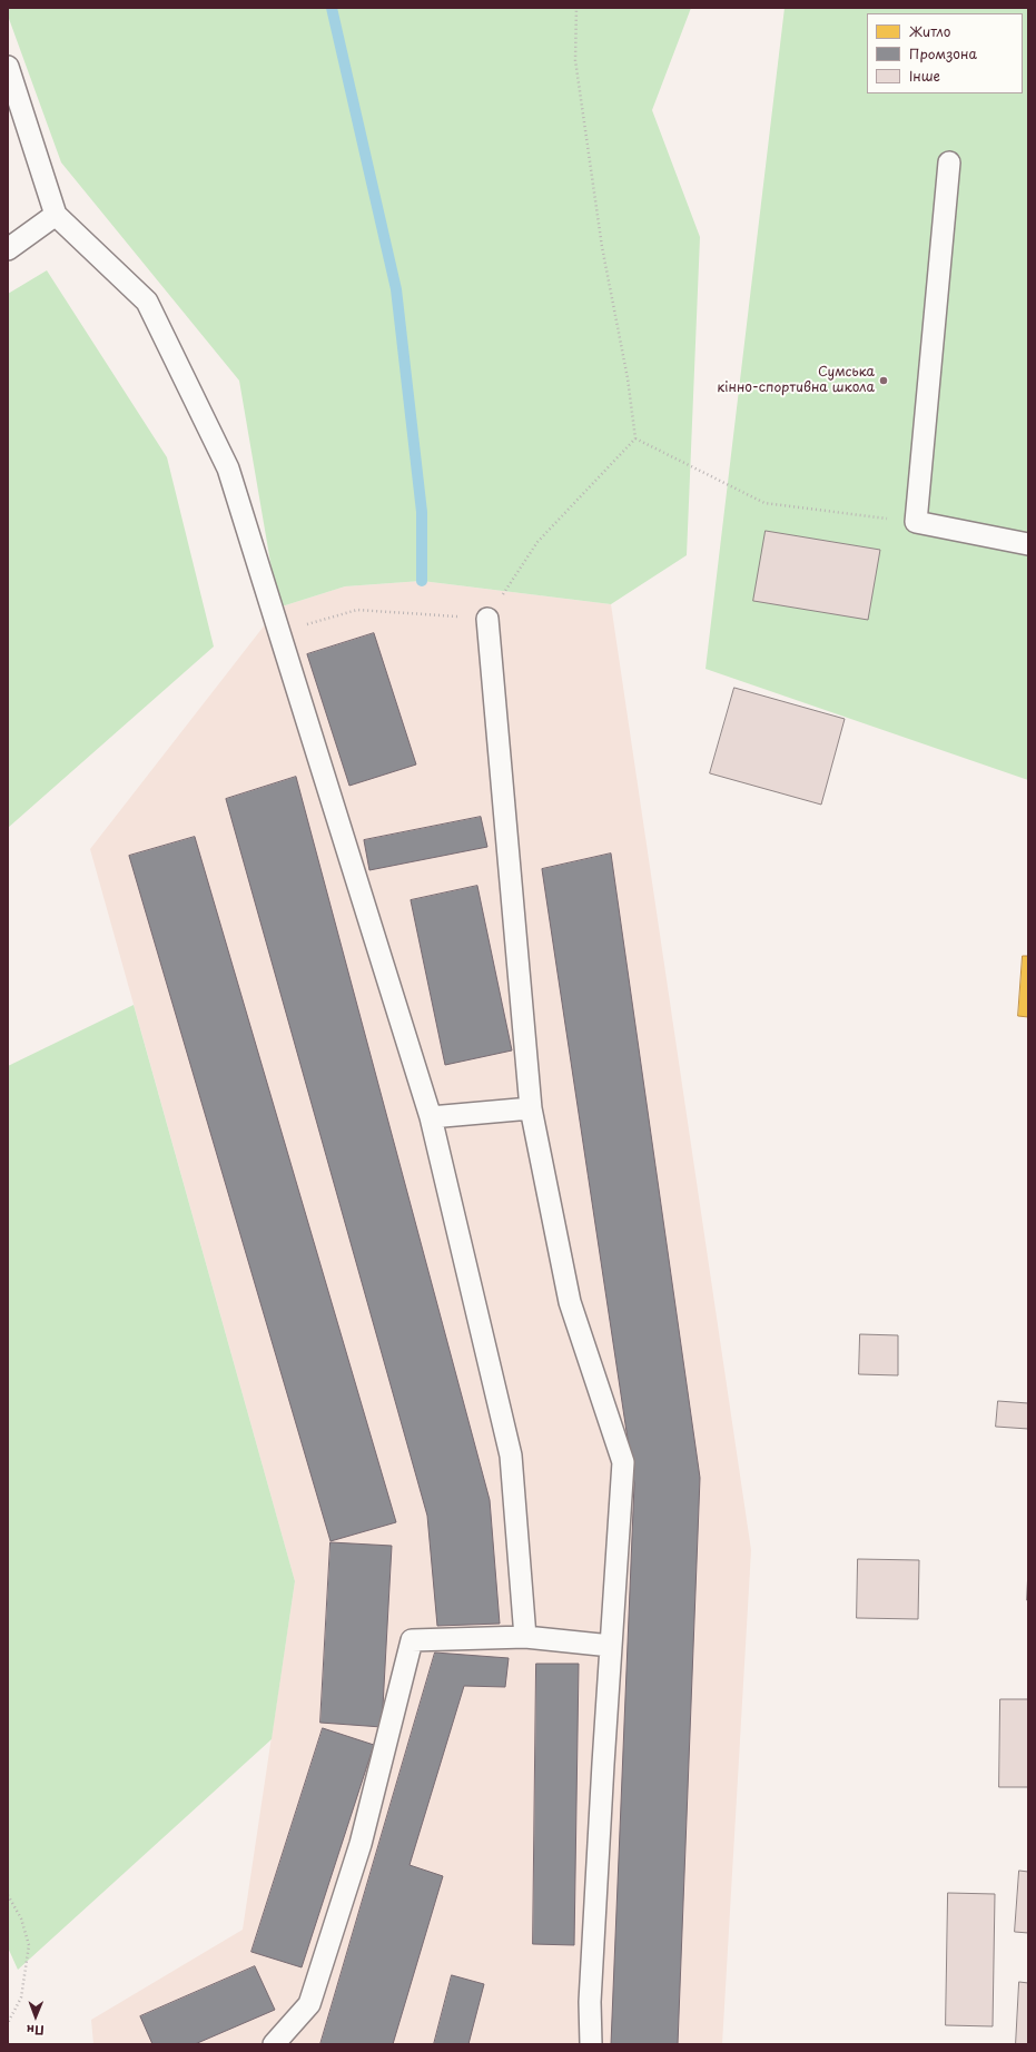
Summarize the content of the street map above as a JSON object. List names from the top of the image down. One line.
{"places":["Сумська кінно-спортивна школа"],"legend":["Житло","Промзона","Інше"],"north":"bottom"}
